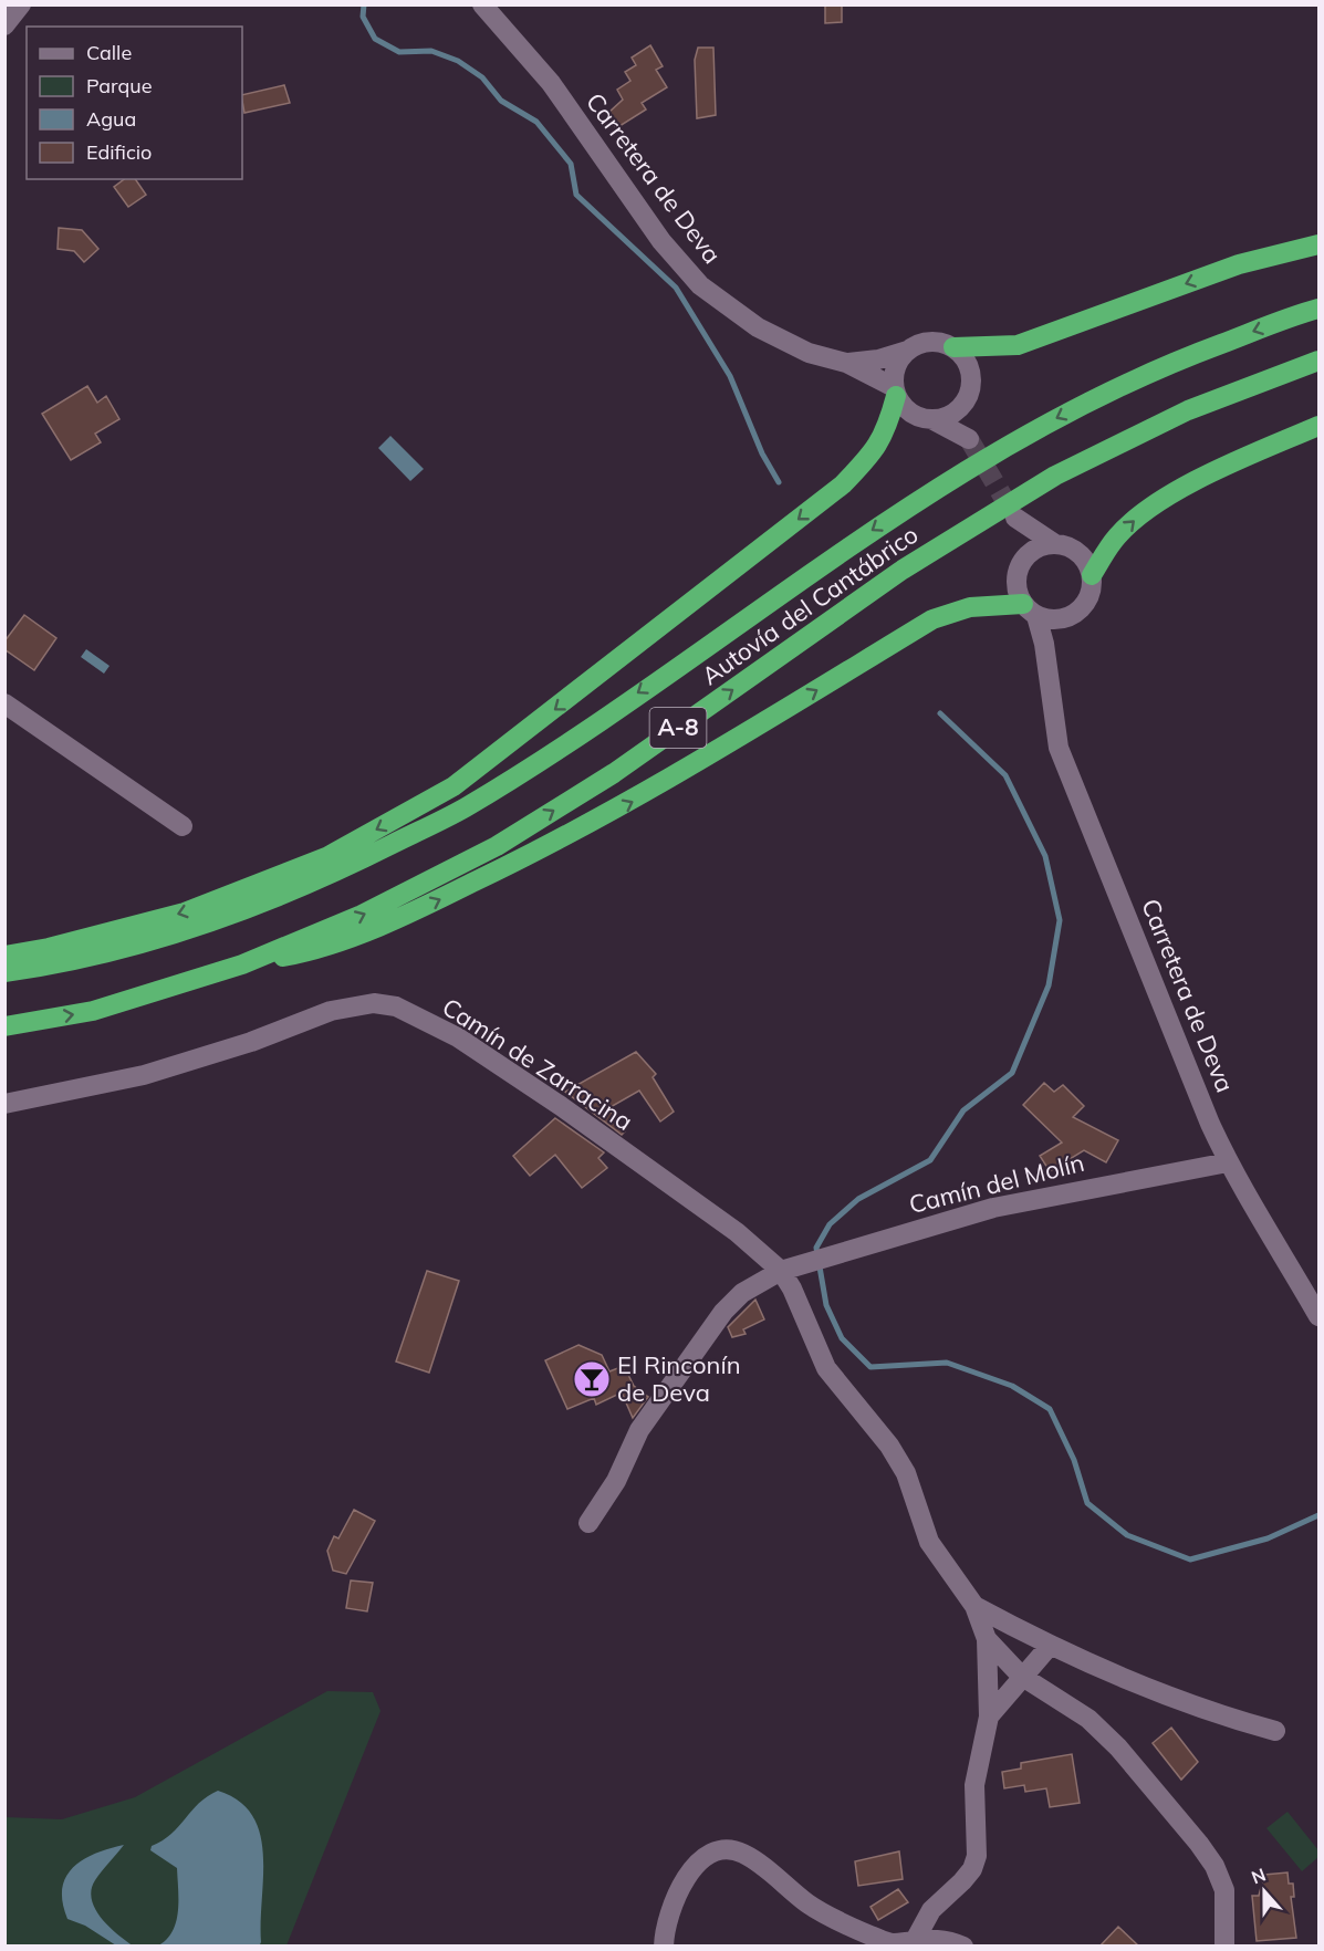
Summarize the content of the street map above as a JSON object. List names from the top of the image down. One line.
{"streets":{"highway":["Autovía del Cantábrico","A-8"],"street":["Carretera de Deva","Camín de Zarracina","Camín del Molín"]},"crossings":[["Carretera de Deva","Camín del Molín"],["Camín de Zarracina","Camín del Molín"]],"places":{"bar":["El Rinconín de Deva"]},"legend":["Calle","Parque","Agua","Edificio"],"north":"top"}
